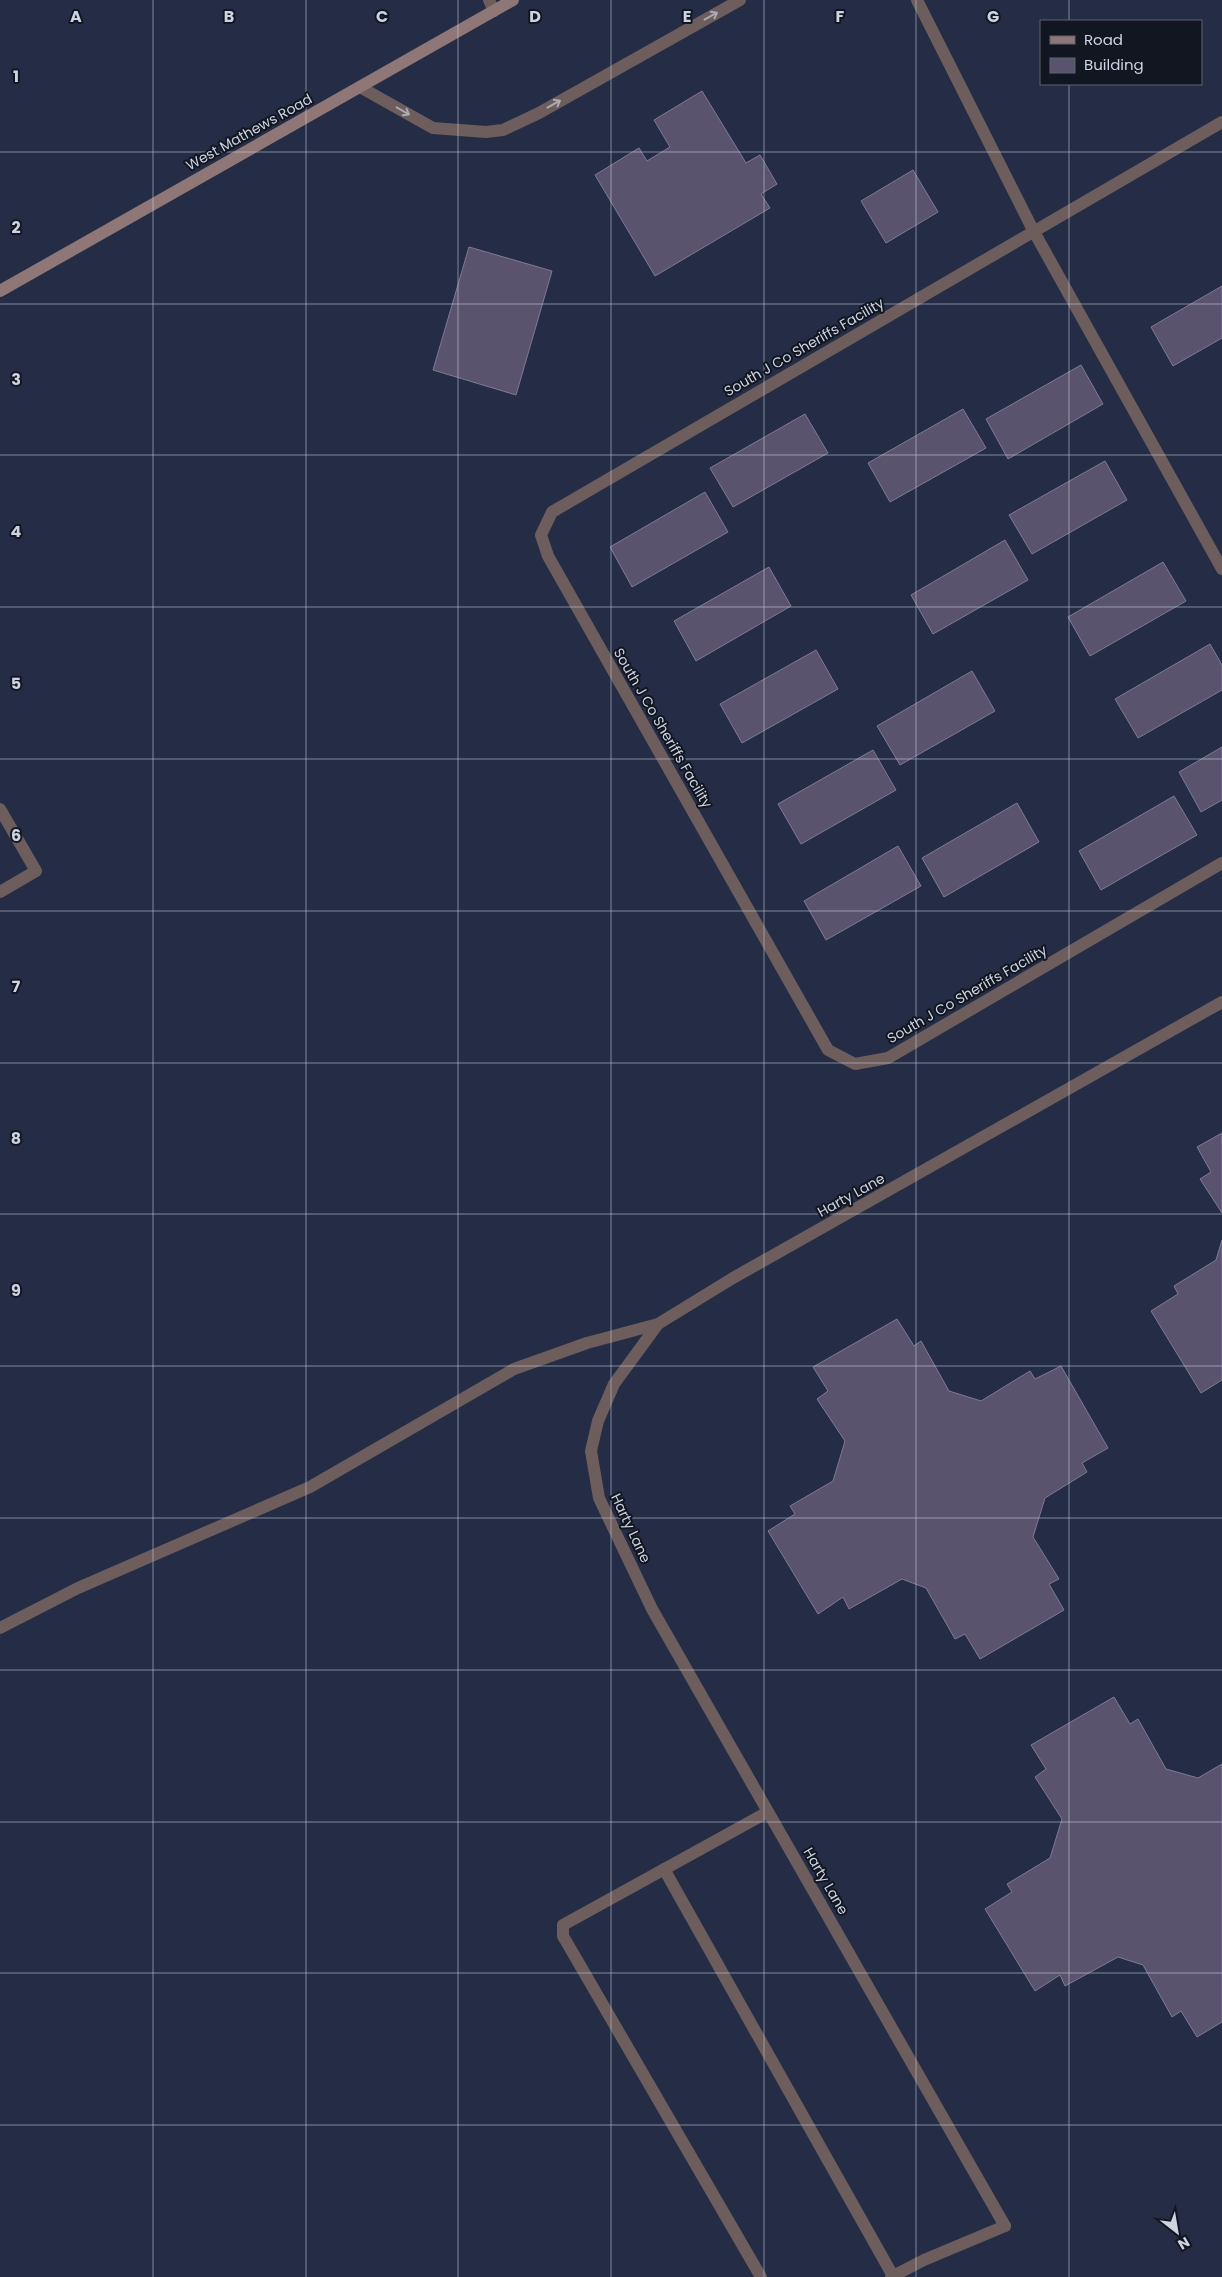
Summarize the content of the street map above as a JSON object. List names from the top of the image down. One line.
{"streets":{"main road":["West Mathews Road"],"street":["South J Co Sheriffs Facility","Harty Lane"]},"legend":["Road","Building"],"north":"bottom right","grid":{"columns":["A","B","C","D","E","F","G"],"rows":["1","2","3","4","5","6","7","8","9"]}}
